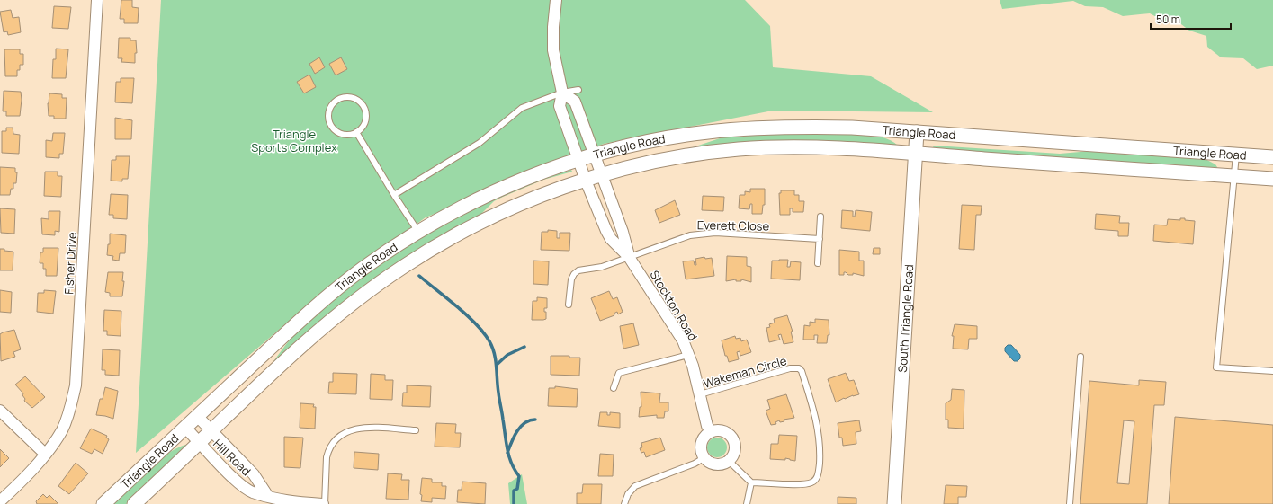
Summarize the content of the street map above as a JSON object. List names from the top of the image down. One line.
{"streets":{"street":["Triangle Road","Fisher Drive","Stockton Road","South Triangle Road","Hill Road"],"lane":["Everett Close","Wakeman Circle"]},"crossings":[["Triangle Road","Stockton Road"],["Triangle Road","South Triangle Road"],["Triangle Road","Hill Road"],["Everett Close","Stockton Road"],["Stockton Road","Wakeman Circle"]],"parks":["Triangle Sports Complex"],"scale_bar":"50 m"}
